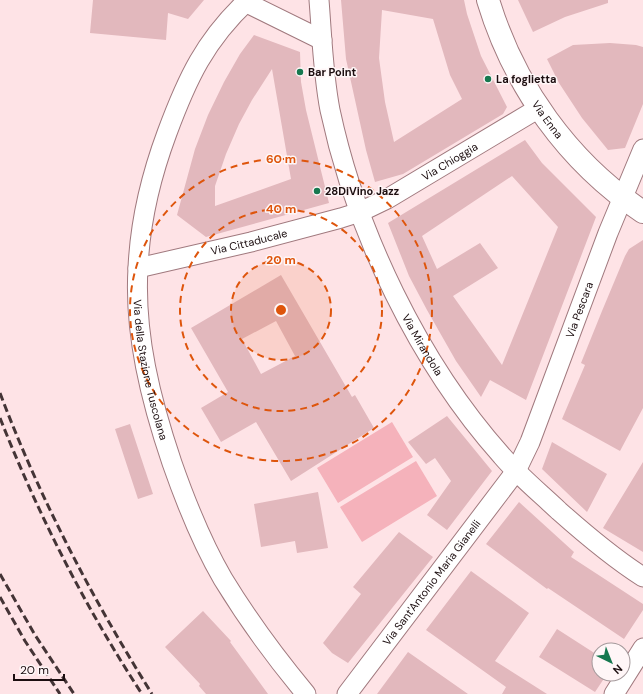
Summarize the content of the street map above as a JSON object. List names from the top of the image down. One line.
{"streets":{"main road":["Via Enna"],"street":["Via Chioggia","Via Cittaducale","Via Pescara","Via Mirandola","Via della Stazione Tuscolana","Via Sant'Antonio Maria Gianelli"]},"crossings":[["Via Enna","Via Chioggia"],["Via Enna","Via Pescara"],["Via Chioggia","Via Cittaducale"],["Via Chioggia","Via Mirandola"],["Via Cittaducale","Via Mirandola"],["Via Cittaducale","Via della Stazione Tuscolana"],["Via Pescara","Via Mirandola"],["Via Pescara","Via Sant'Antonio Maria Gianelli"],["Via Mirandola","Via Sant'Antonio Maria Gianelli"]],"places":["Bar Point","La foglietta","28DiVino Jazz"],"scale_bar":"20 m","north":"bottom right","rings":["60 m","40 m","20 m"]}
